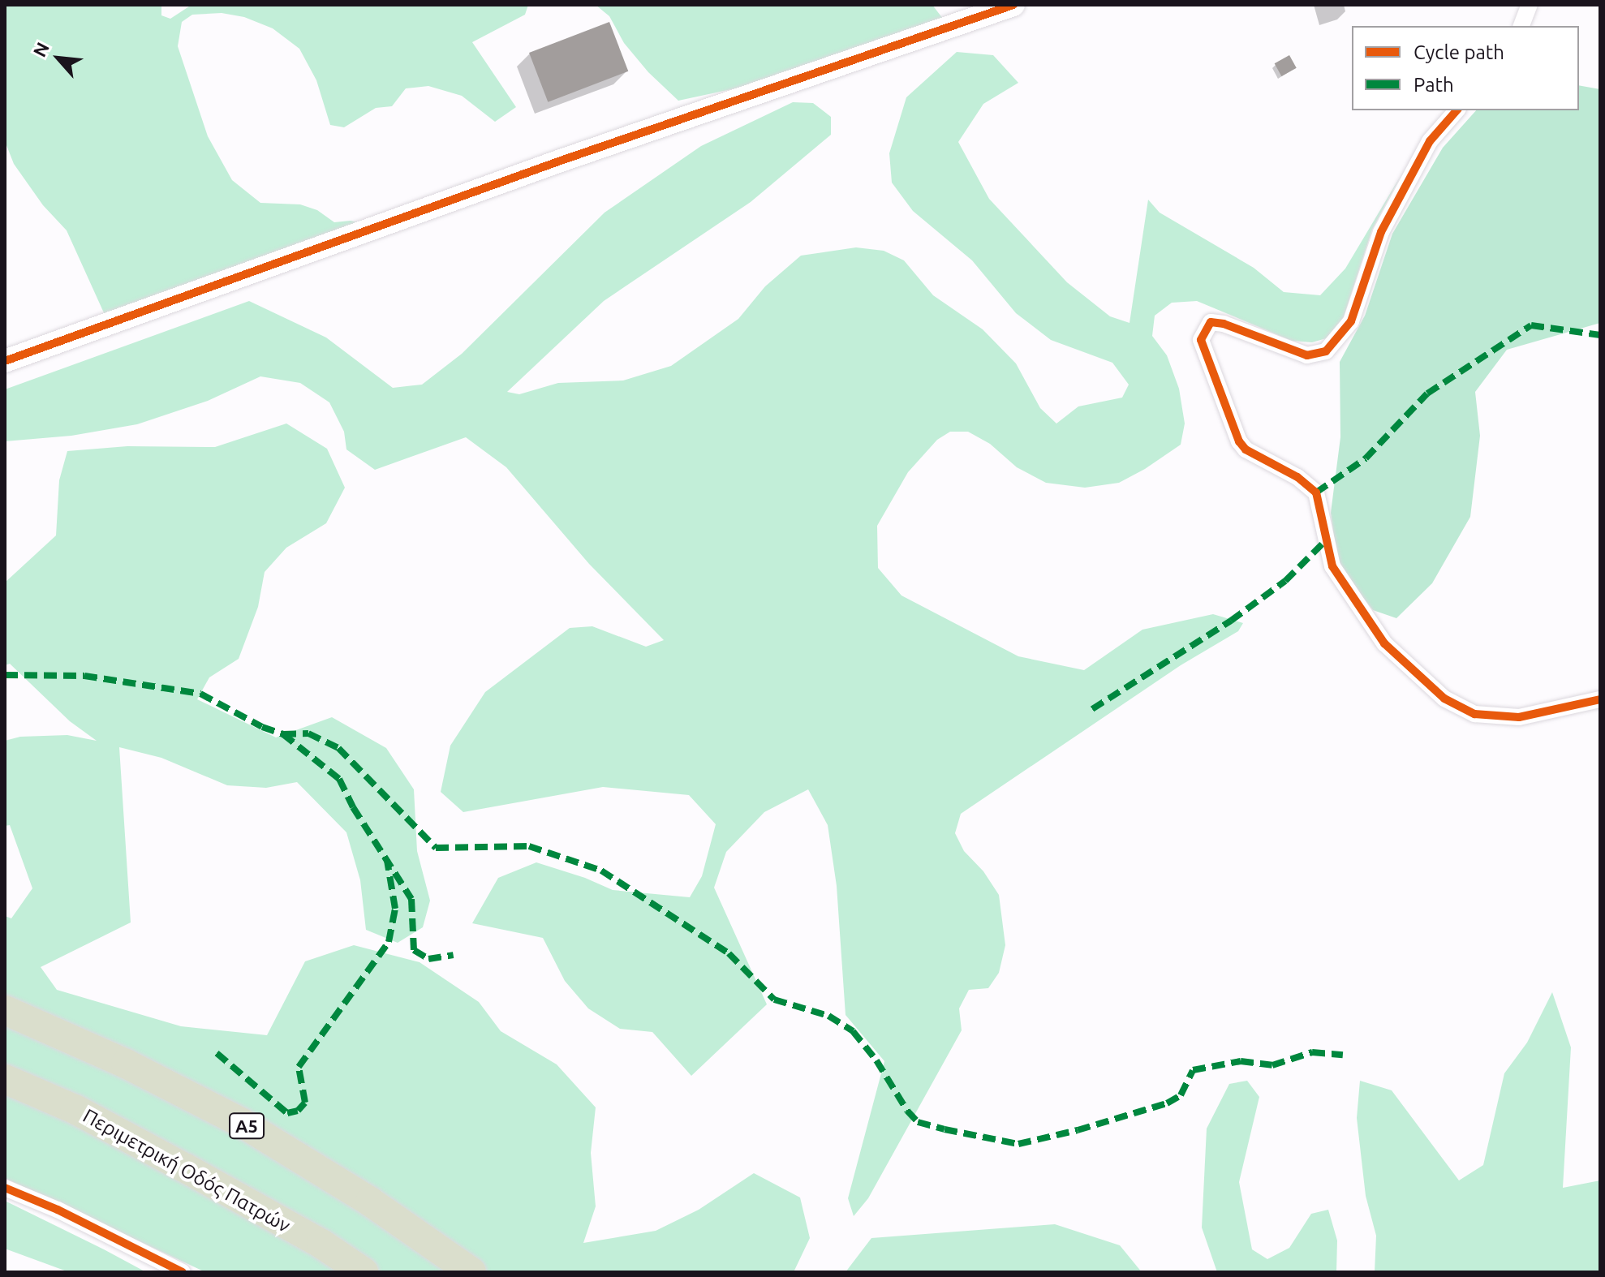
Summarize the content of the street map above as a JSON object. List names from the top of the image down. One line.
{"streets":{"highway":["Α5","Περιμετρική Οδός Πατρών"]},"legend":["Cycle path","Path"],"north":"top left"}
